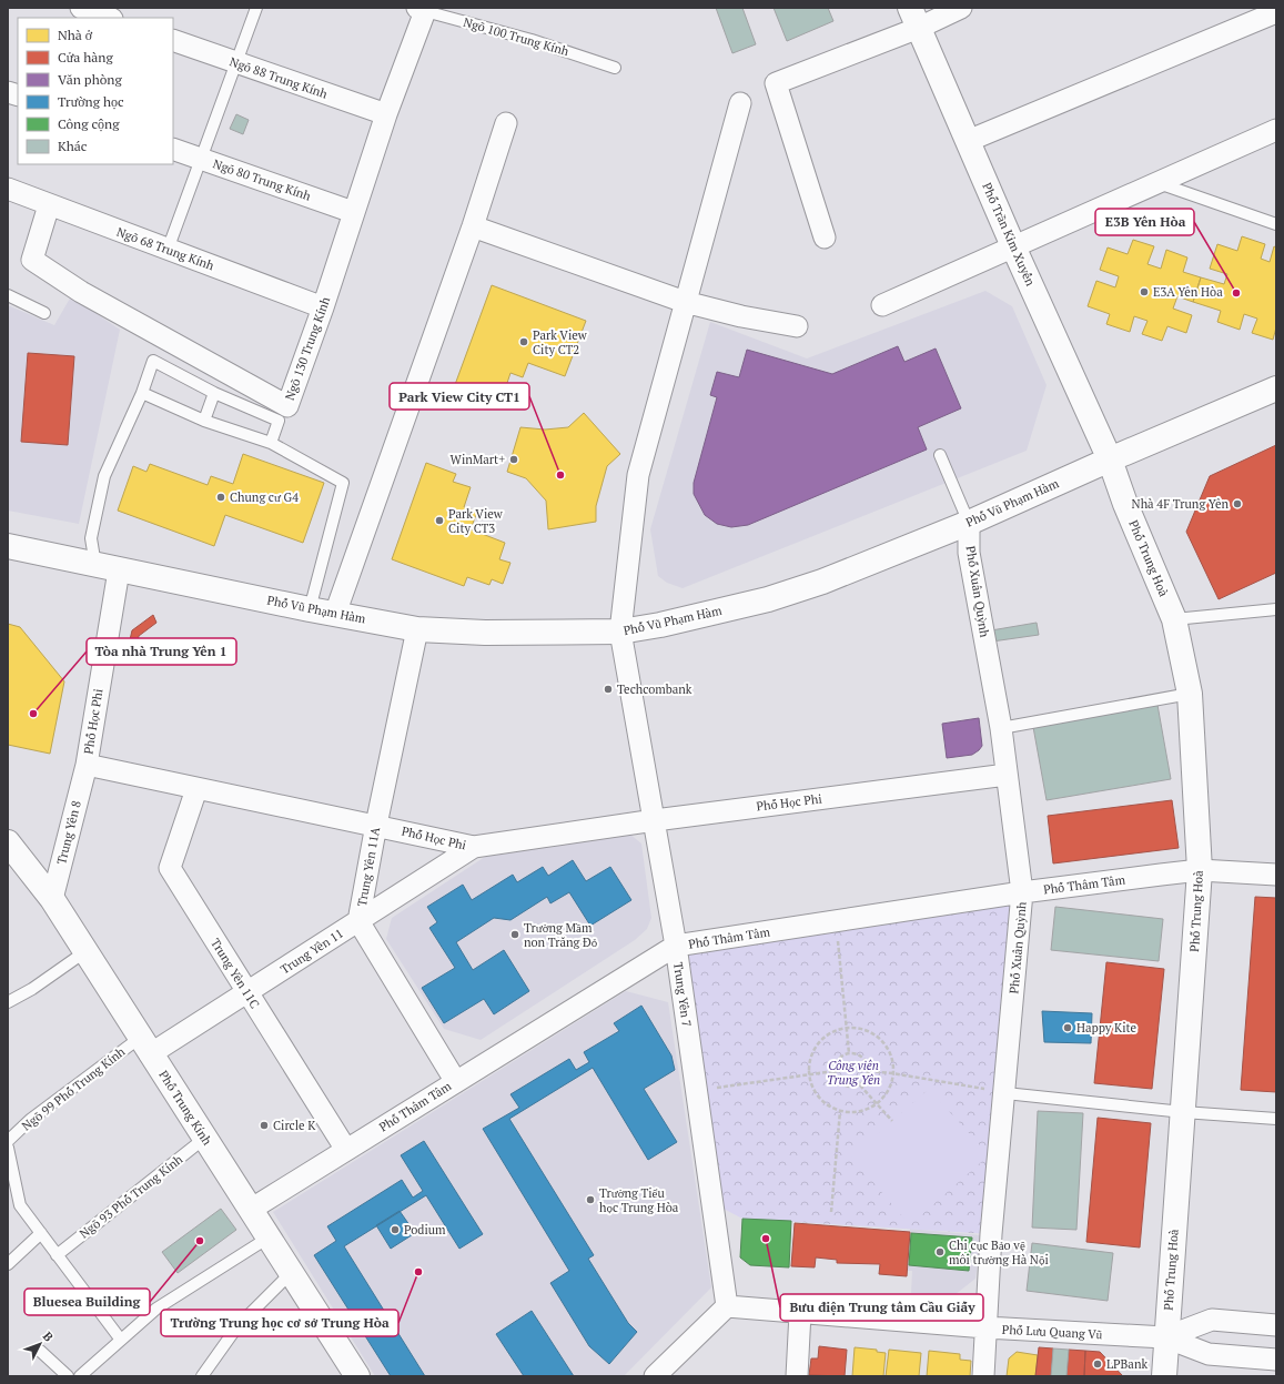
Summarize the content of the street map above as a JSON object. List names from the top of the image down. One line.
{"streets":{"street":["Ngõ 88 Trung Kính","Ngõ 80 Trung Kính","Phố Trần Kim Xuyến","Ngõ 68 Trung Kính","Ngõ 130 Trung Kính","Phố Vũ Phạm Hàm","Phố Trung Hoà","Phố Xuân Quỳnh","Phố Học Phi","Trung Yên 8","Trung Yên 11A","Phố Thâm Tâm","Trung Yên 11","Trung Yên 11C","Trung Yên 7","Phố Trung Kính","Phố Lưu Quang Vũ"],"lane":["Ngõ 100 Trung Kính","Ngõ 99 Phố Trung Kính","Ngõ 93 Phố Trung Kính"]},"crossings":[["Ngõ 100 Trung Kính","Ngõ 130 Trung Kính"],["Ngõ 88 Trung Kính","Ngõ 130 Trung Kính"],["Ngõ 80 Trung Kính","Ngõ 130 Trung Kính"],["Phố Trần Kim Xuyến","Phố Vũ Phạm Hàm"],["Phố Trần Kim Xuyến","Phố Trung Hoà"],["Ngõ 68 Trung Kính","Ngõ 130 Trung Kính"],["Phố Vũ Phạm Hàm","Phố Trung Hoà"],["Phố Vũ Phạm Hàm","Phố Xuân Quỳnh"],["Phố Vũ Phạm Hàm","Phố Học Phi"],["Phố Vũ Phạm Hàm","Trung Yên 11A"],["Phố Vũ Phạm Hàm","Trung Yên 7"],["Phố Trung Hoà","Phố Thâm Tâm"],["Phố Trung Hoà","Phố Lưu Quang Vũ"],["Phố Xuân Quỳnh","Phố Học Phi"],["Phố Xuân Quỳnh","Phố Thâm Tâm"],["Phố Xuân Quỳnh","Phố Lưu Quang Vũ"],["Phố Học Phi","Trung Yên 8"],["Phố Học Phi","Trung Yên 11A"],["Phố Học Phi","Trung Yên 11"],["Phố Học Phi","Trung Yên 11C"],["Phố Học Phi","Trung Yên 7"],["Trung Yên 8","Phố Trung Kính"],["Trung Yên 11A","Phố Thâm Tâm"],["Trung Yên 11A","Trung Yên 11"],["Phố Thâm Tâm","Trung Yên 11C"],["Phố Thâm Tâm","Trung Yên 7"],["Phố Thâm Tâm","Phố Trung Kính"],["Trung Yên 11","Trung Yên 11C"],["Trung Yên 11","Ngõ 99 Phố Trung Kính"],["Trung Yên 11","Phố Trung Kính"],["Trung Yên 7","Phố Lưu Quang Vũ"],["Ngõ 99 Phố Trung Kính","Phố Trung Kính"],["Phố Trung Kính","Ngõ 93 Phố Trung Kính"]],"parks":["Công viên Trung Yên"],"places":["E3A Yên Hòa","E3B Yên Hòa","Park View City CT2","WinMart+","Park View City CT1","Chung cư G4","Nhà 4F Trung Yên","Park View City CT3","Techcombank","Tòa nhà Trung Yên 1","Trường Mầm non Trăng Đỏ","Happy Kite","Circle K","Trường Tiểu học Trung Hòa","Podium","Bưu điện Trung tâm Cầu Giấy","Bluesea Building","Chi cục Bảo vệ môi trường Hà Nội","Trường Trung học cơ sở Trung Hòa","LPBank"],"legend":["Nhà ở","Cửa hàng","Văn phòng","Trường học","Công cộng","Khác"],"north":"top right"}
